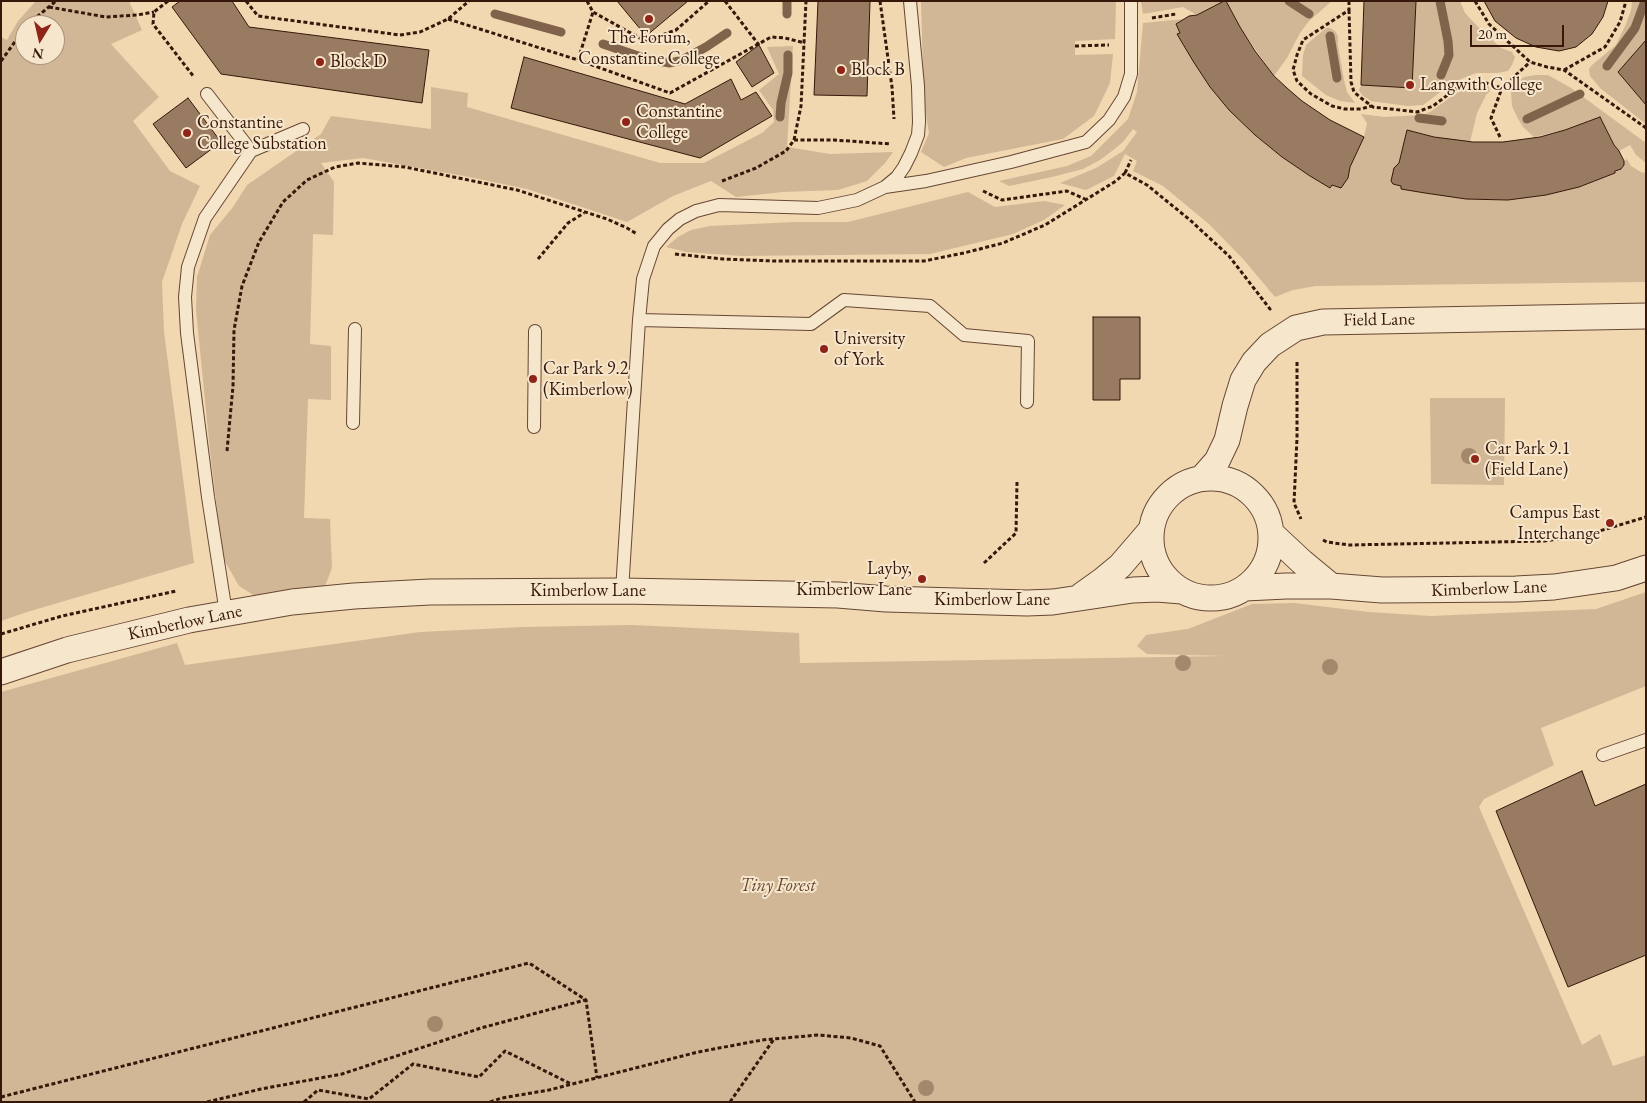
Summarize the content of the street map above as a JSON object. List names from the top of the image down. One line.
{"streets":{"street":["Field Lane","Kimberlow Lane"]},"crossings":[["Field Lane","Kimberlow Lane"]],"parks":["Tiny Forest"],"places":["The Forum, Constantine College","Block D","Block B","Langwith College","Constantine College","Constantine College Substation","University of York","Car Park 9.2 (Kimberlow)","Car Park 9.1 (Field Lane)","Campus East Interchange","Layby, Kimberlow Lane"],"scale_bar":"20 m","north":"bottom"}
